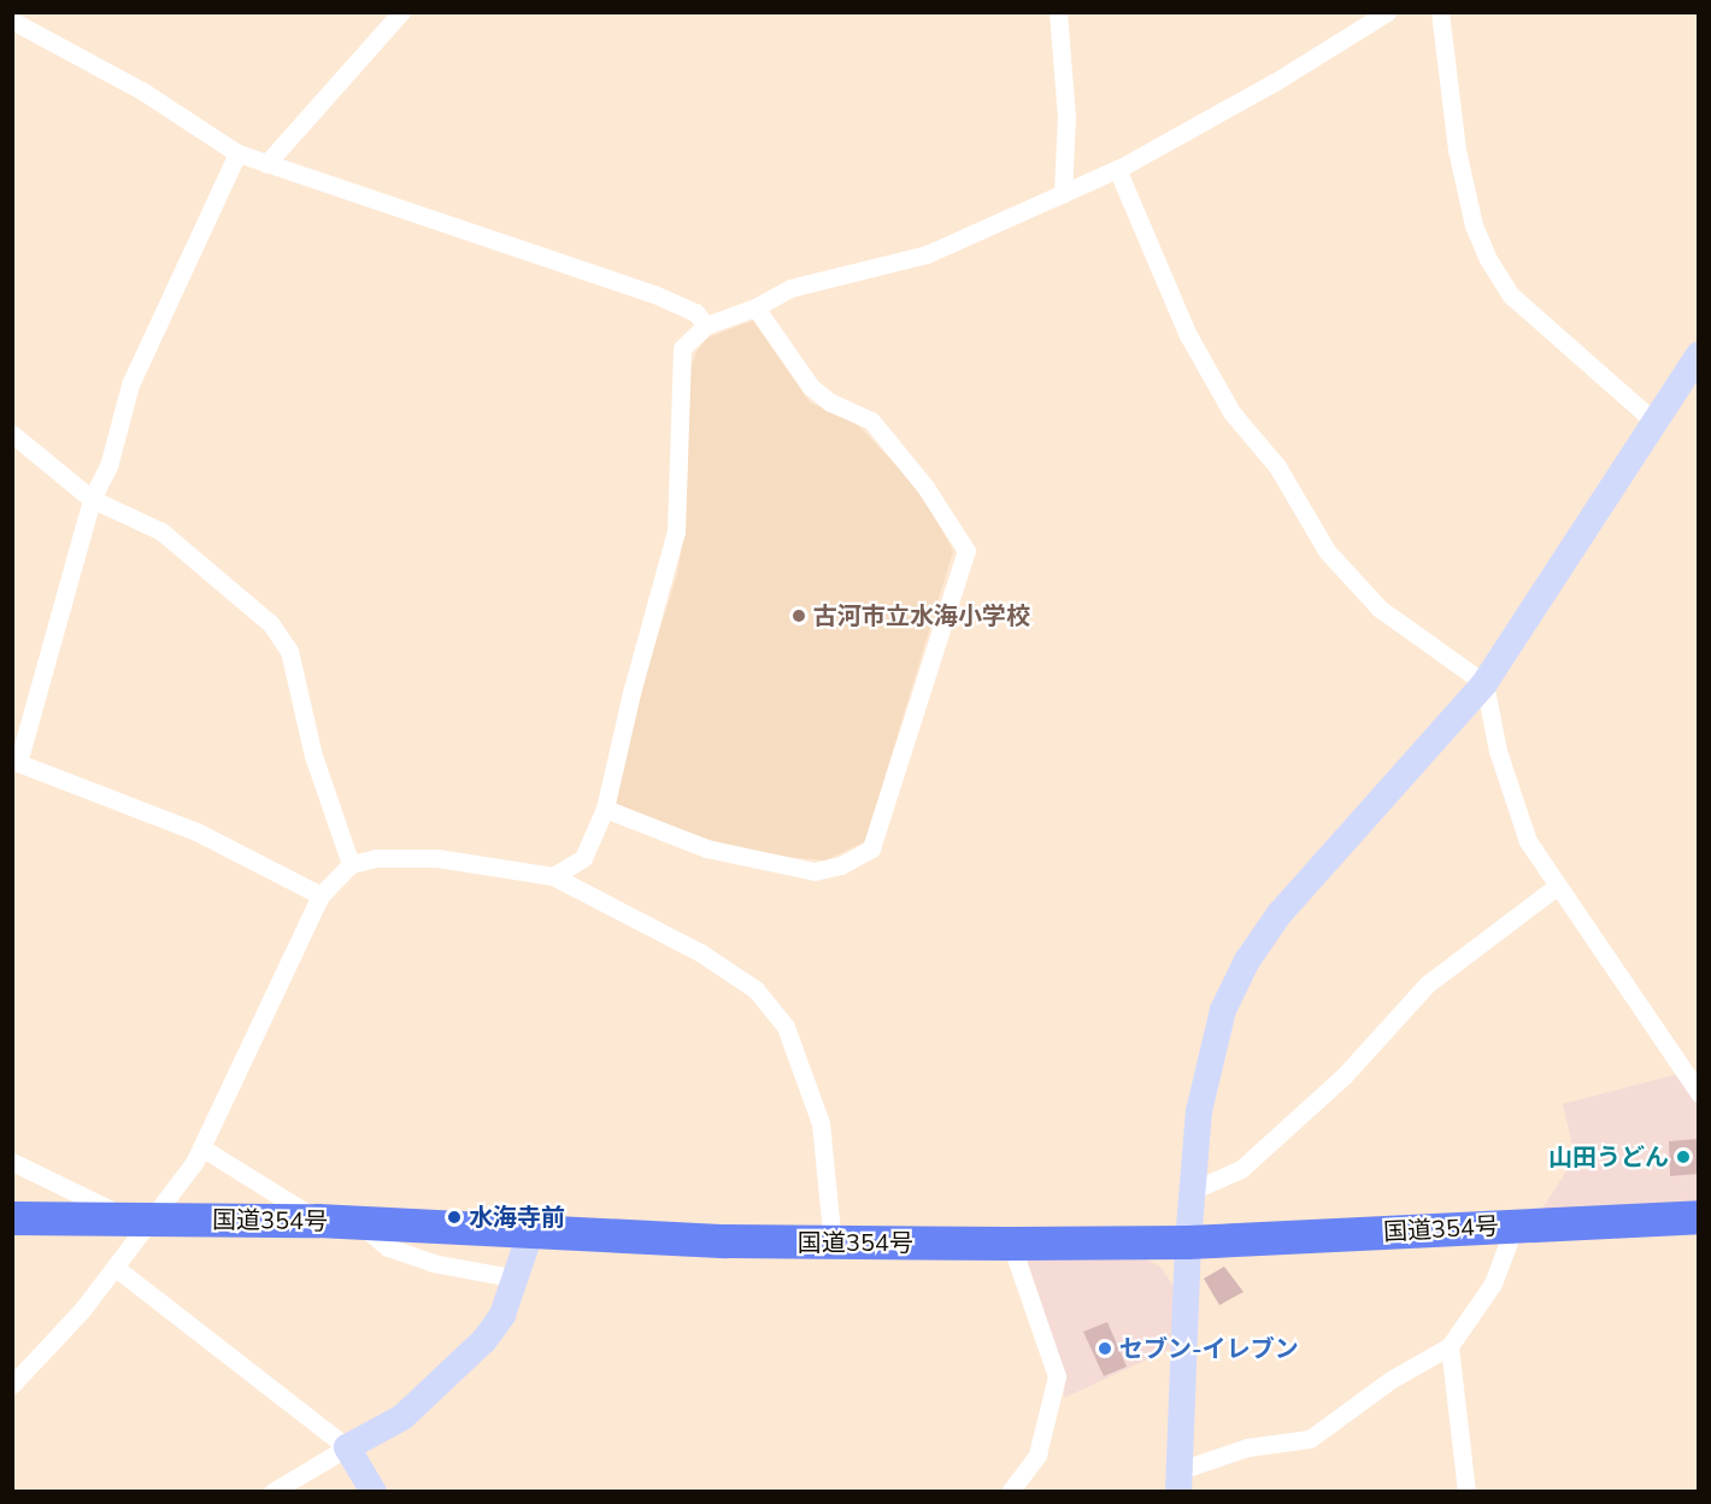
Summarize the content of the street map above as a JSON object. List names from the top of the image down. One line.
{"streets":{"highway":["国道354号"]},"places":["古河市立水海小学校","山田うどん","水海寺前","セブン-イレブン"]}
